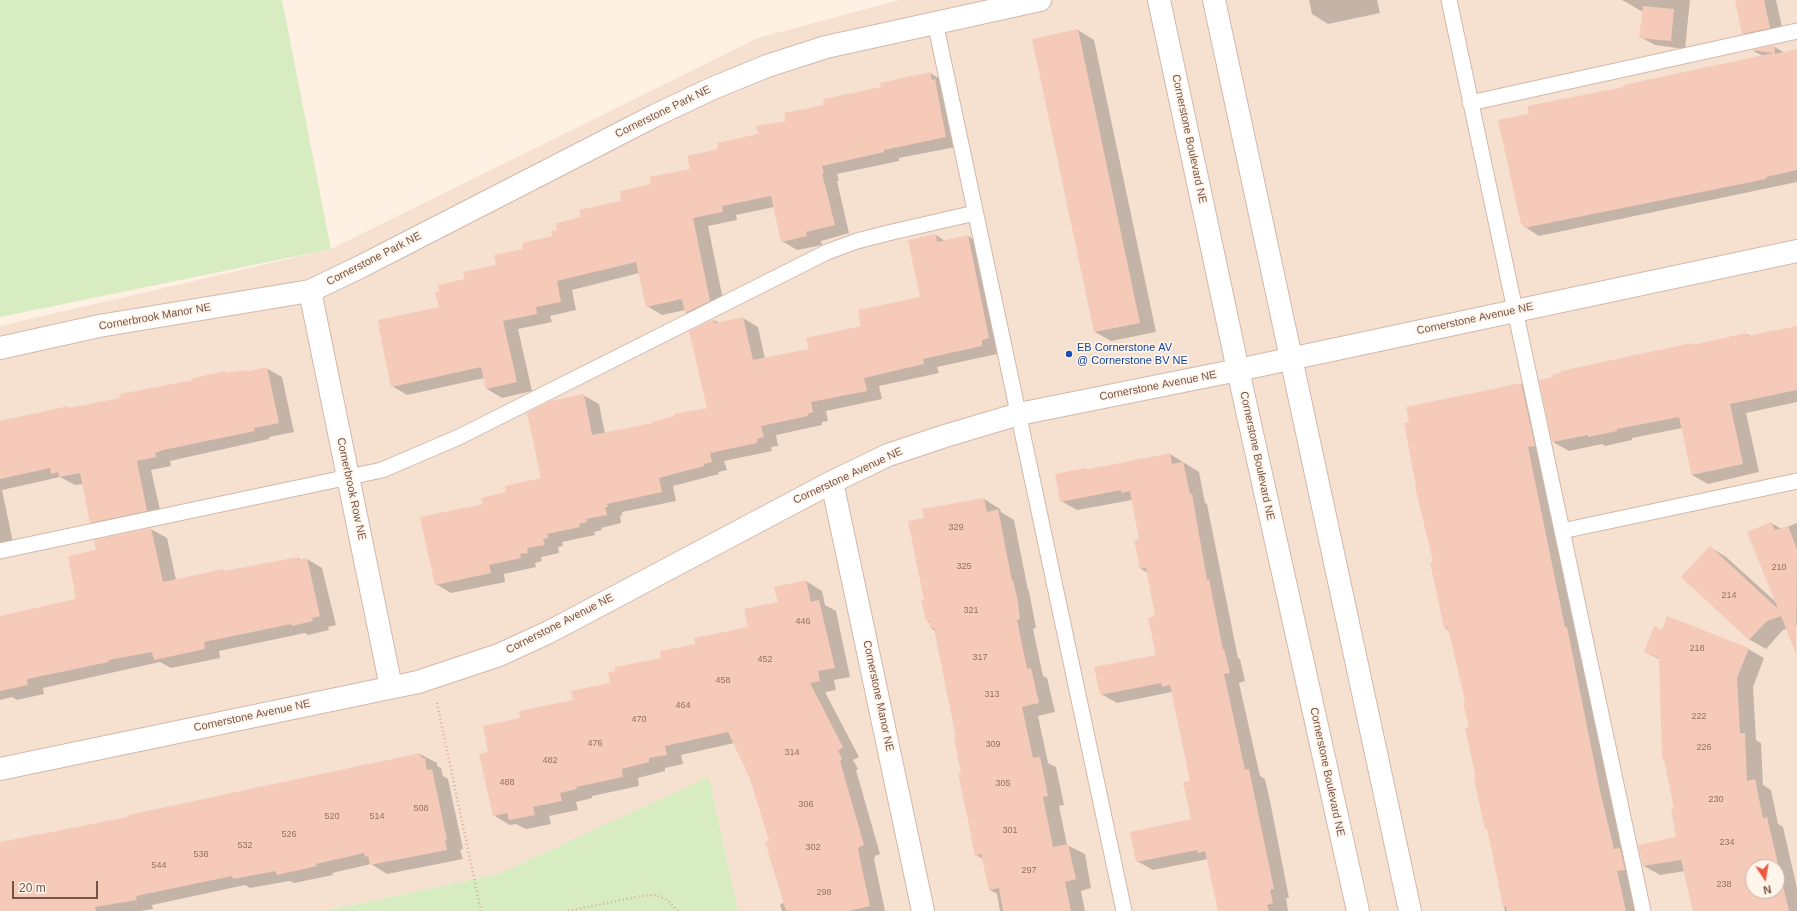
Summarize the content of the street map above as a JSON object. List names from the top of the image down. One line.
{"streets":{"street":["Cornerstone Park NE","Cornerstone Boulevard NE","Cornerbrook Manor NE","Cornerstone Avenue NE","Cornerbrook Row NE","Cornerstone Manor NE"]},"crossings":[["Cornerstone Park NE","Cornerbrook Manor NE"],["Cornerstone Park NE","Cornerbrook Row NE"],["Cornerstone Boulevard NE","Cornerstone Avenue NE"],["Cornerbrook Manor NE","Cornerbrook Row NE"],["Cornerstone Avenue NE","Cornerbrook Row NE"],["Cornerstone Avenue NE","Cornerstone Manor NE"]],"places":["EB Cornerstone AV @ Cornerstone BV NE"],"house_numbers":["329","325","210","214","321","446","218","317","452","458","313","464","222","470","476","309","226","314","482","488","305","230","306","508","520","514","301","526","234","532","302","538","544","297","238","298"],"scale_bar":"20 m","north":"bottom"}
